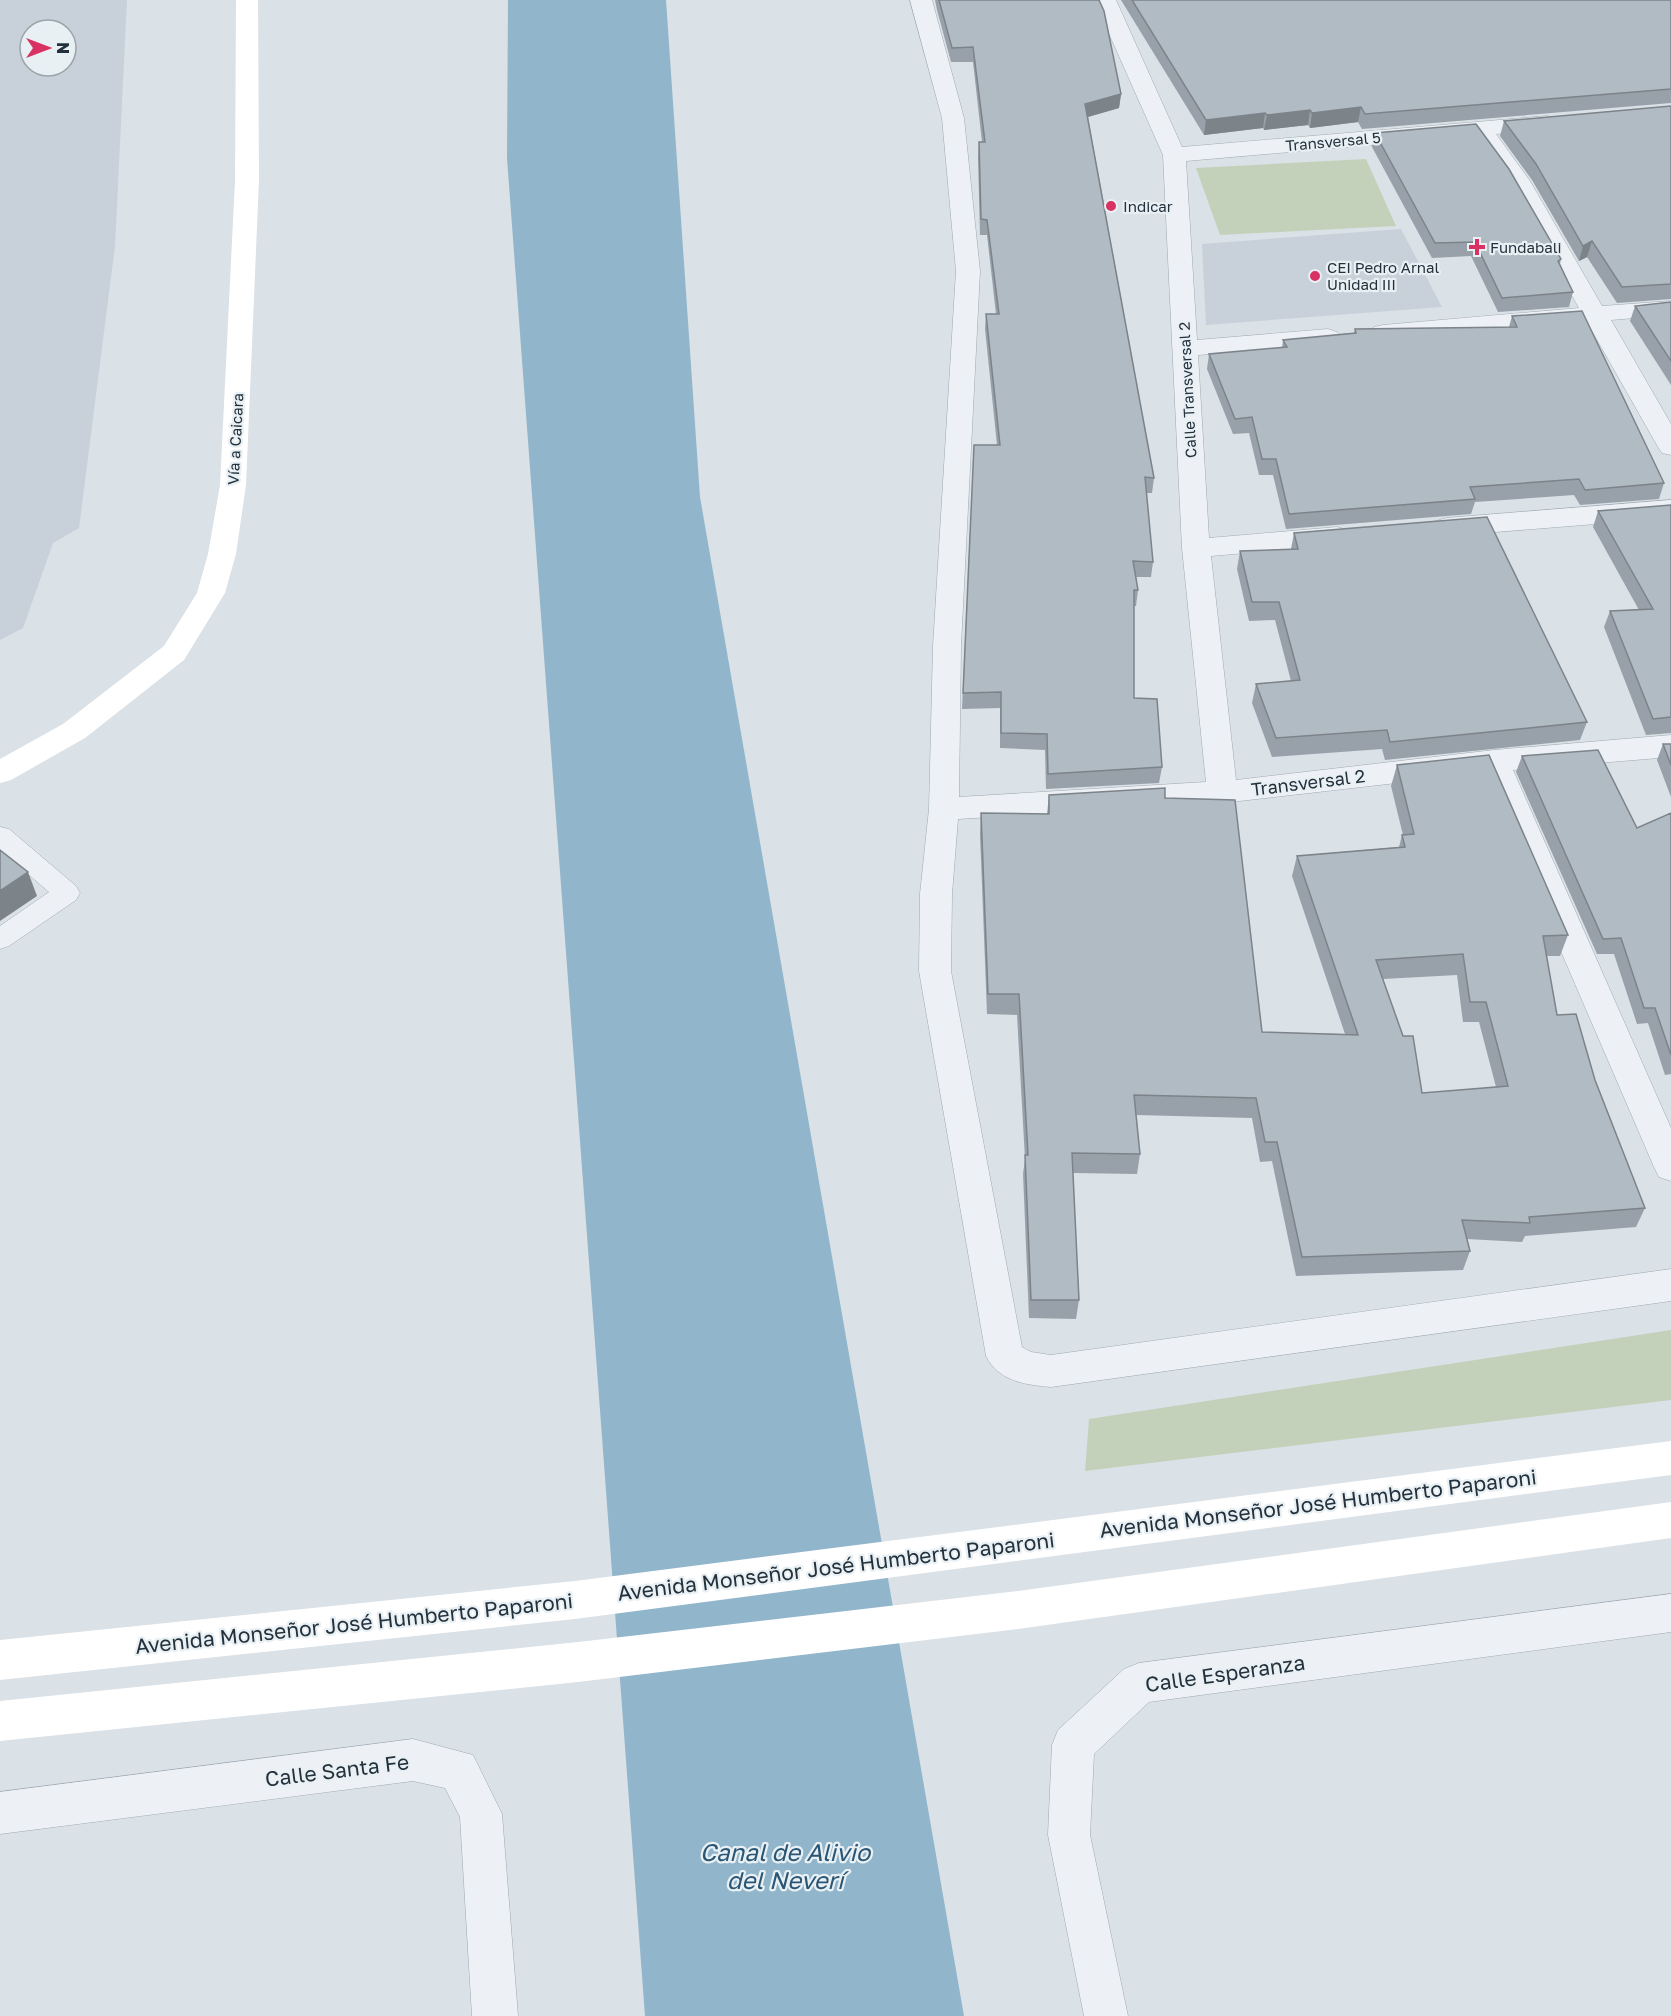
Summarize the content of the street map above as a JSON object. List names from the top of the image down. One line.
{"streets":{"street":["Transversal 5","Calle Transversal 2","Vía a Caicara","Transversal 2","Avenida Monseñor José Humberto Paparoni","Calle Esperanza","Calle Santa Fe"]},"crossings":[["Transversal 5","Calle Transversal 2"],["Calle Transversal 2","Transversal 2"]],"water":["Canal de Alivio del Neverí"],"places":{"other":["Indicar","CEI Pedro Arnal Unidad III"],"health":["Fundabali"]},"north":"right"}
